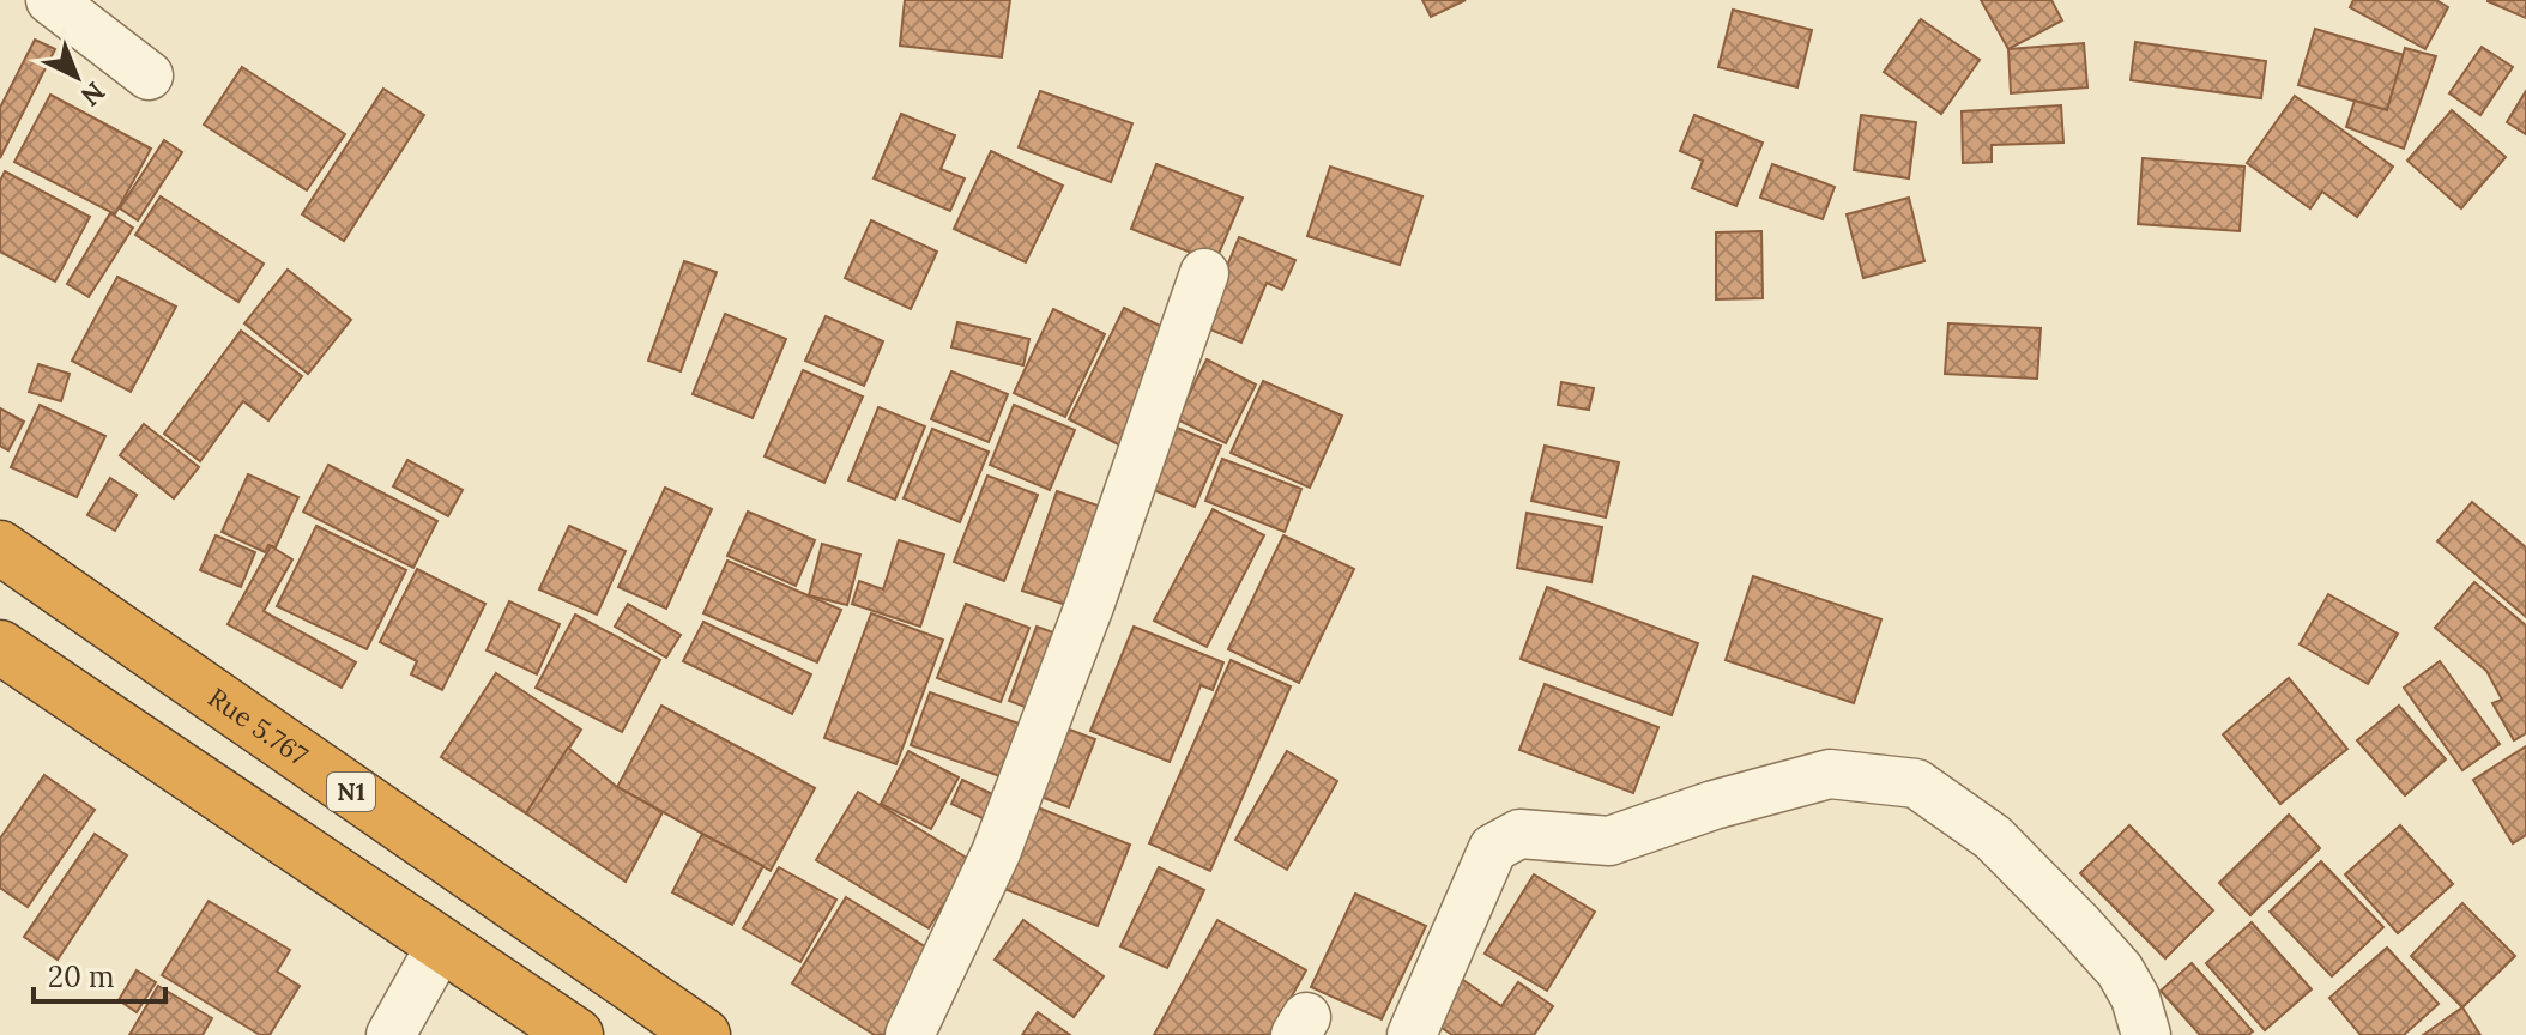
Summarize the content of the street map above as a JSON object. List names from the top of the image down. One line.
{"streets":{"highway":["Rue 5.767","N1"]},"scale_bar":"20 m","north":"bottom right"}
